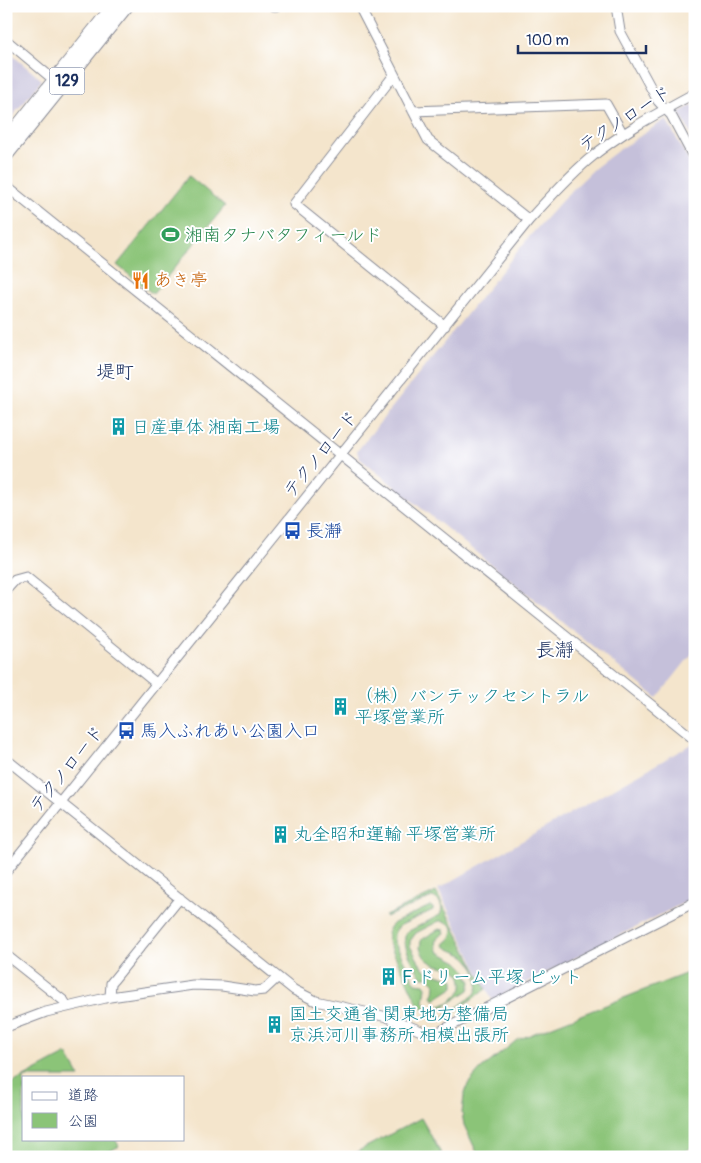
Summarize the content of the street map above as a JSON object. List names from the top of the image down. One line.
{"streets":{"highway":["129"],"street":["テクノロード"]},"districts":["堤町","長瀞"],"places":{"sports":["湘南タナバタフィールド"],"restaurant":["あき亭"],"building":["日産車体 湘南工場","（株）バンテックセントラル 平塚営業所","丸全昭和運輸 平塚営業所","F.ドリーム平塚 ピット","国土交通省 関東地方整備局 京浜河川事務所 相模出張所"],"bus stop":["長瀞","馬入ふれあい公園入口"]},"legend":["道路","公園"],"scale_bar":"100 m"}
